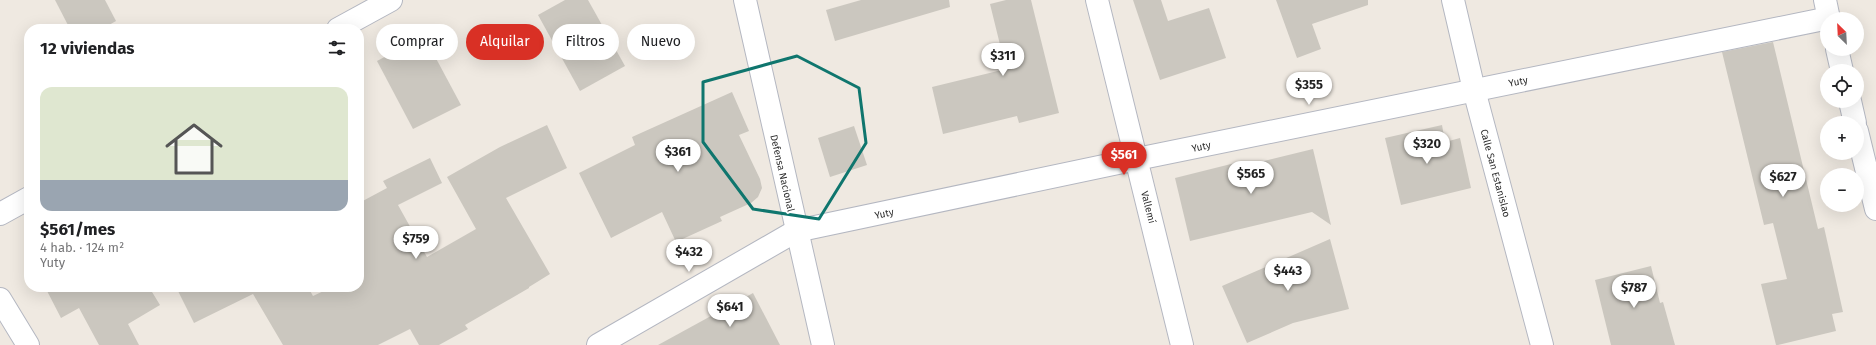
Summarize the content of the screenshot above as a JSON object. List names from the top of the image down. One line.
{"streets":{"street":["Yuty","Defensa Nacional","Calle San Estanislao","Vallemí"]},"crossings":[["Yuty","Defensa Nacional"],["Yuty","Calle San Estanislao"],["Yuty","Vallemí"]],"north":"top left","page":{"map_buttons":["+","−"],"chip":["Comprar","Alquilar","Filtros","Nuevo"],"heading":"12 viviendas","price":["$311","$355","$320","$361","$561","$565","$627","$759","$432","$443","$787","$641"],"list":[{"name":"$561/mes","note":"4 hab. · 124 m² · Yuty"}]}}
